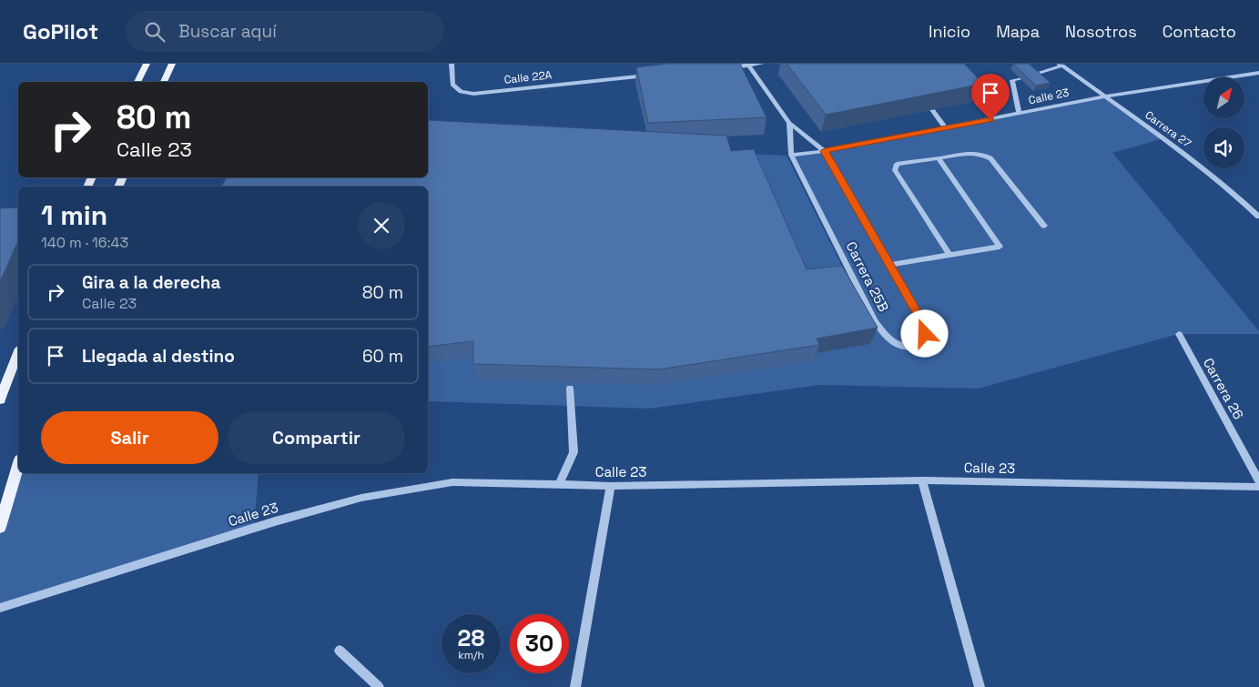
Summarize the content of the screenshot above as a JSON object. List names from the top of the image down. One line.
{"streets":{"street":["Calle 22A","Calle 23","Carrera 27","Carrera 25B","Carrera 26"]},"crossings":[["Calle 23","Carrera 27"],["Calle 23","Carrera 25B"]],"north":"top right","page":{"header":"GoPilot","search":"Buscar aquí","nav":["Inicio","Mapa","Nosotros","Contacto"],"turn":["80 m","Calle 23"],"heading":["1 min","140 m · 16:43"],"list":[{"name":"Gira a la derecha","note":"Calle 23","value":"80 m"},{"name":"Llegada al destino","value":"60 m"}],"buttons":["Salir","Compartir"],"speed":"28 km/h","limit":"30"}}
